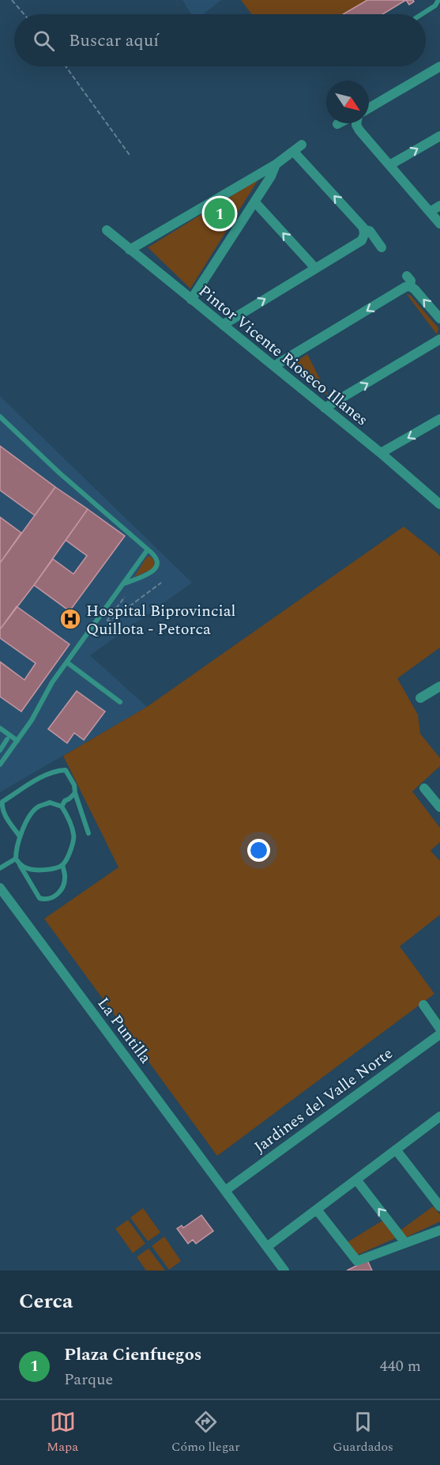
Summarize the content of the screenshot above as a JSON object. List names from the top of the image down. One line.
{"streets":{"street":["Pintor Vicente Rioseco Illanes","La Puntilla","Jardines del Valle Norte"]},"crossings":[["La Puntilla","Jardines del Valle Norte"]],"places":{"hospital":["Hospital Biprovincial Quillota - Petorca"]},"north":"bottom right","page":{"search":"Buscar aquí","pins":"1","heading":"Cerca","list":[{"mark":"1","name":"Plaza Cienfuegos","note":"Parque","value":"440 m"}],"nav":["Mapa","Cómo llegar","Guardados"]}}
